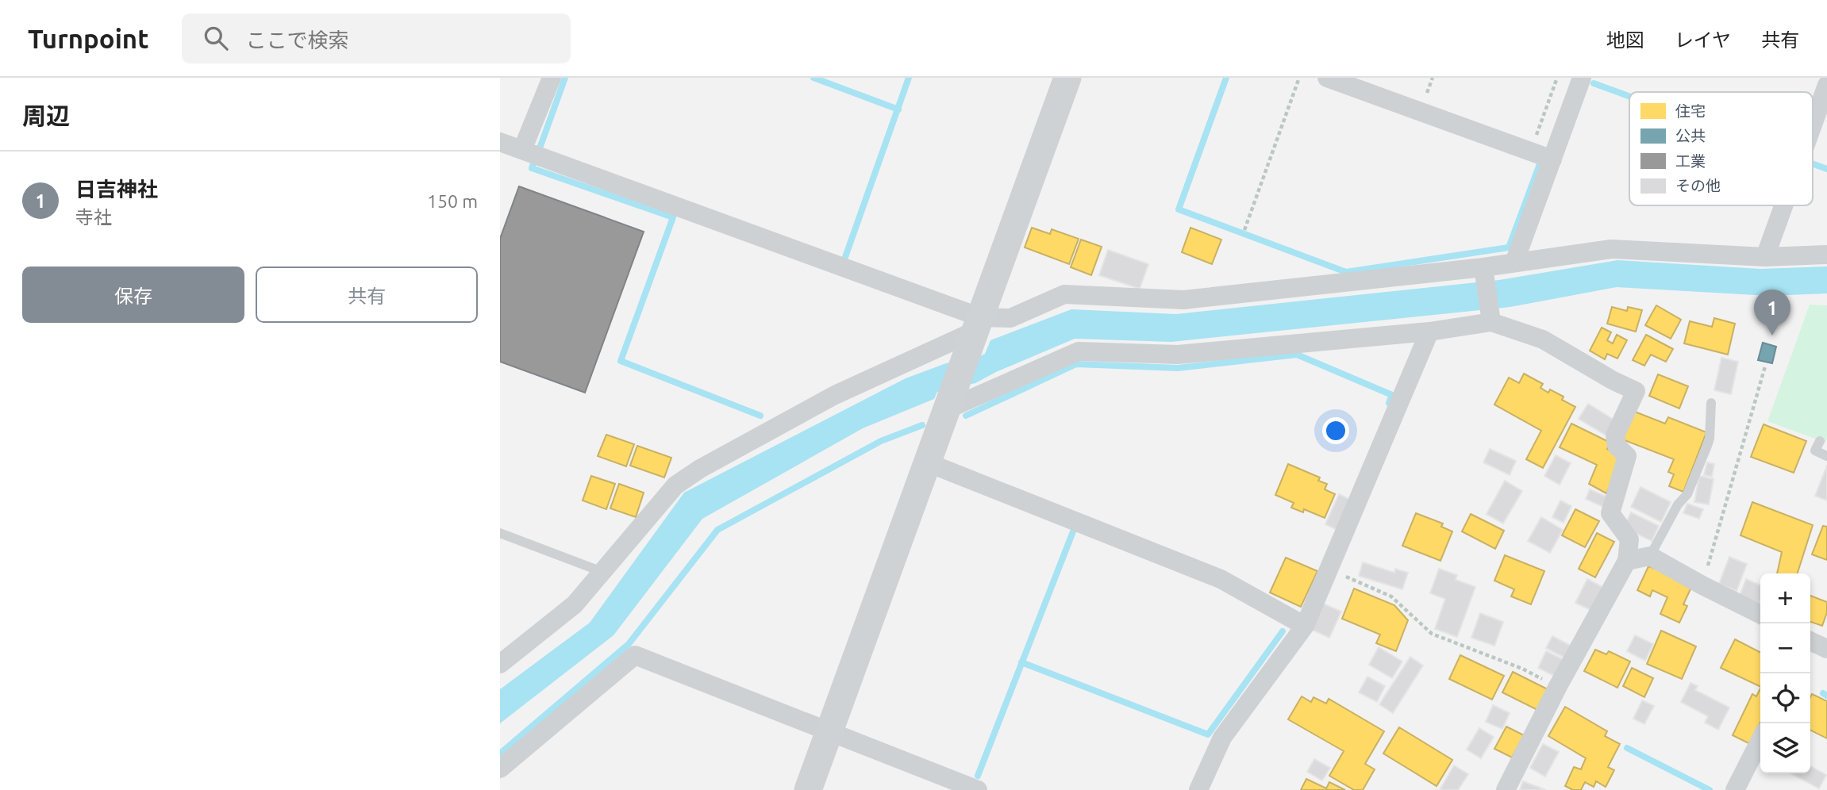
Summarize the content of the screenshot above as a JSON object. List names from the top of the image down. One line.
{"legend":["住宅","公共","工業","その他"],"page":{"header":"Turnpoint","search":"ここで検索","nav":["地図","レイヤ","共有"],"heading":"周辺","list":[{"mark":"1","name":"日吉神社","note":"寺社","value":"150 m"}],"buttons":["保存","共有"],"pins":"1","map_buttons":["+","−"]}}
